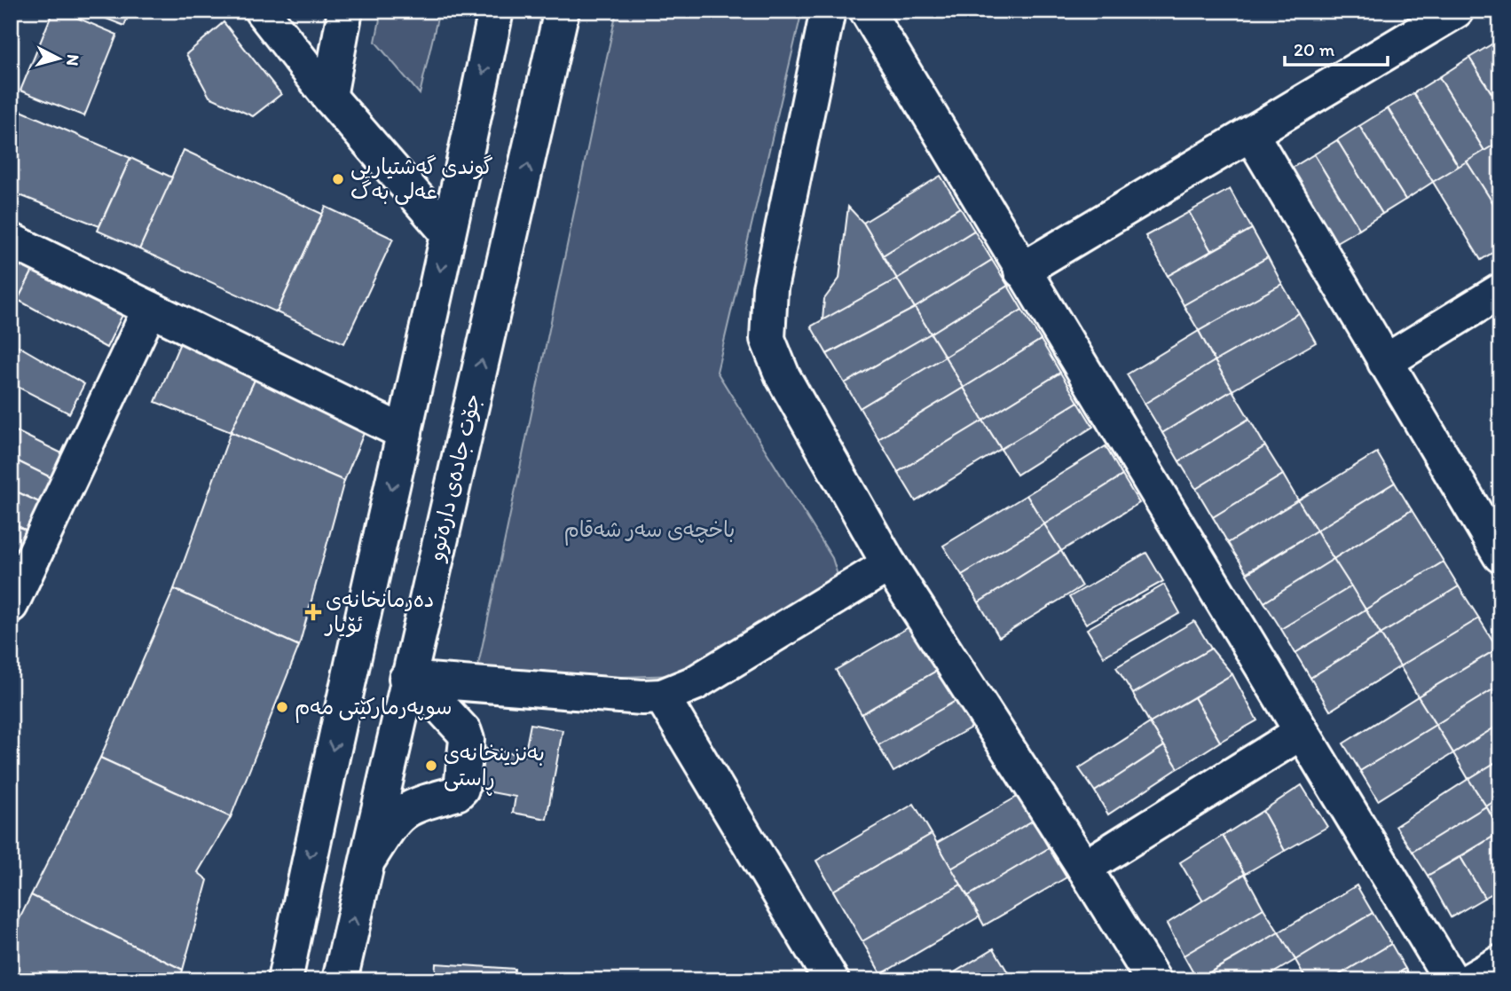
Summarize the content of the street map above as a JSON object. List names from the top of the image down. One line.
{"streets":{"street":["جۆت جادەی دارەتوو"]},"parks":["باخچەی سەر شەقام"],"places":{"other":["گوندی گەشتیاریی عەلی بەگ","سوپەرمارکێتی مەم","بەنزینخانەی ڕاستی"],"health":["دەرمانخانەی ئۆیار"]},"scale_bar":"20 m","north":"right"}
